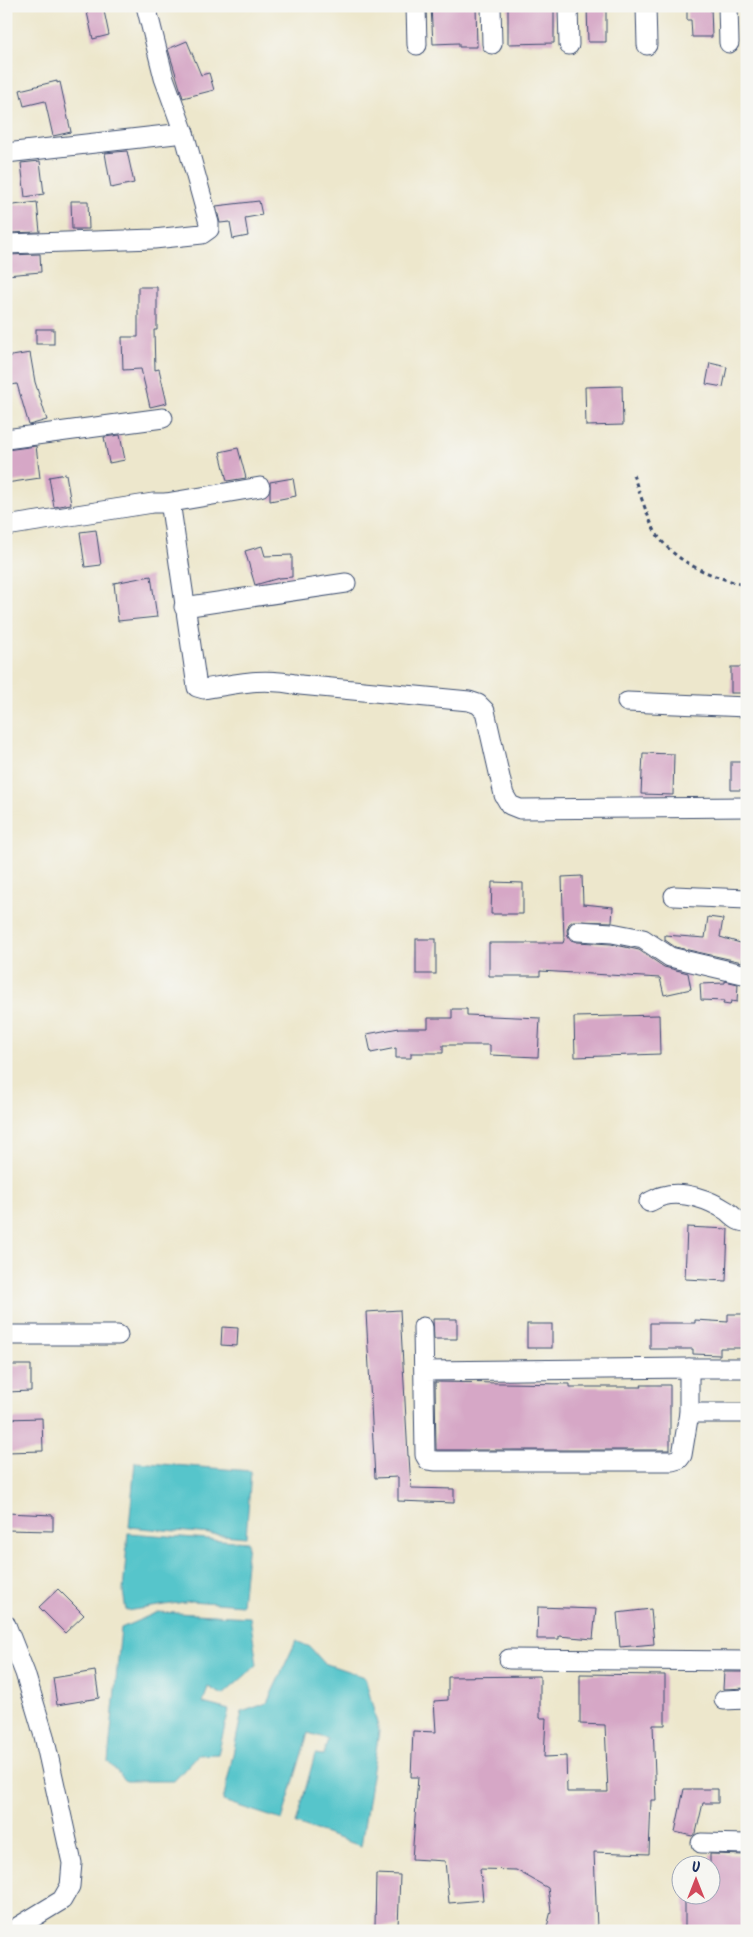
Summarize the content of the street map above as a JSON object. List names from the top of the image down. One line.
{"north":"top"}
